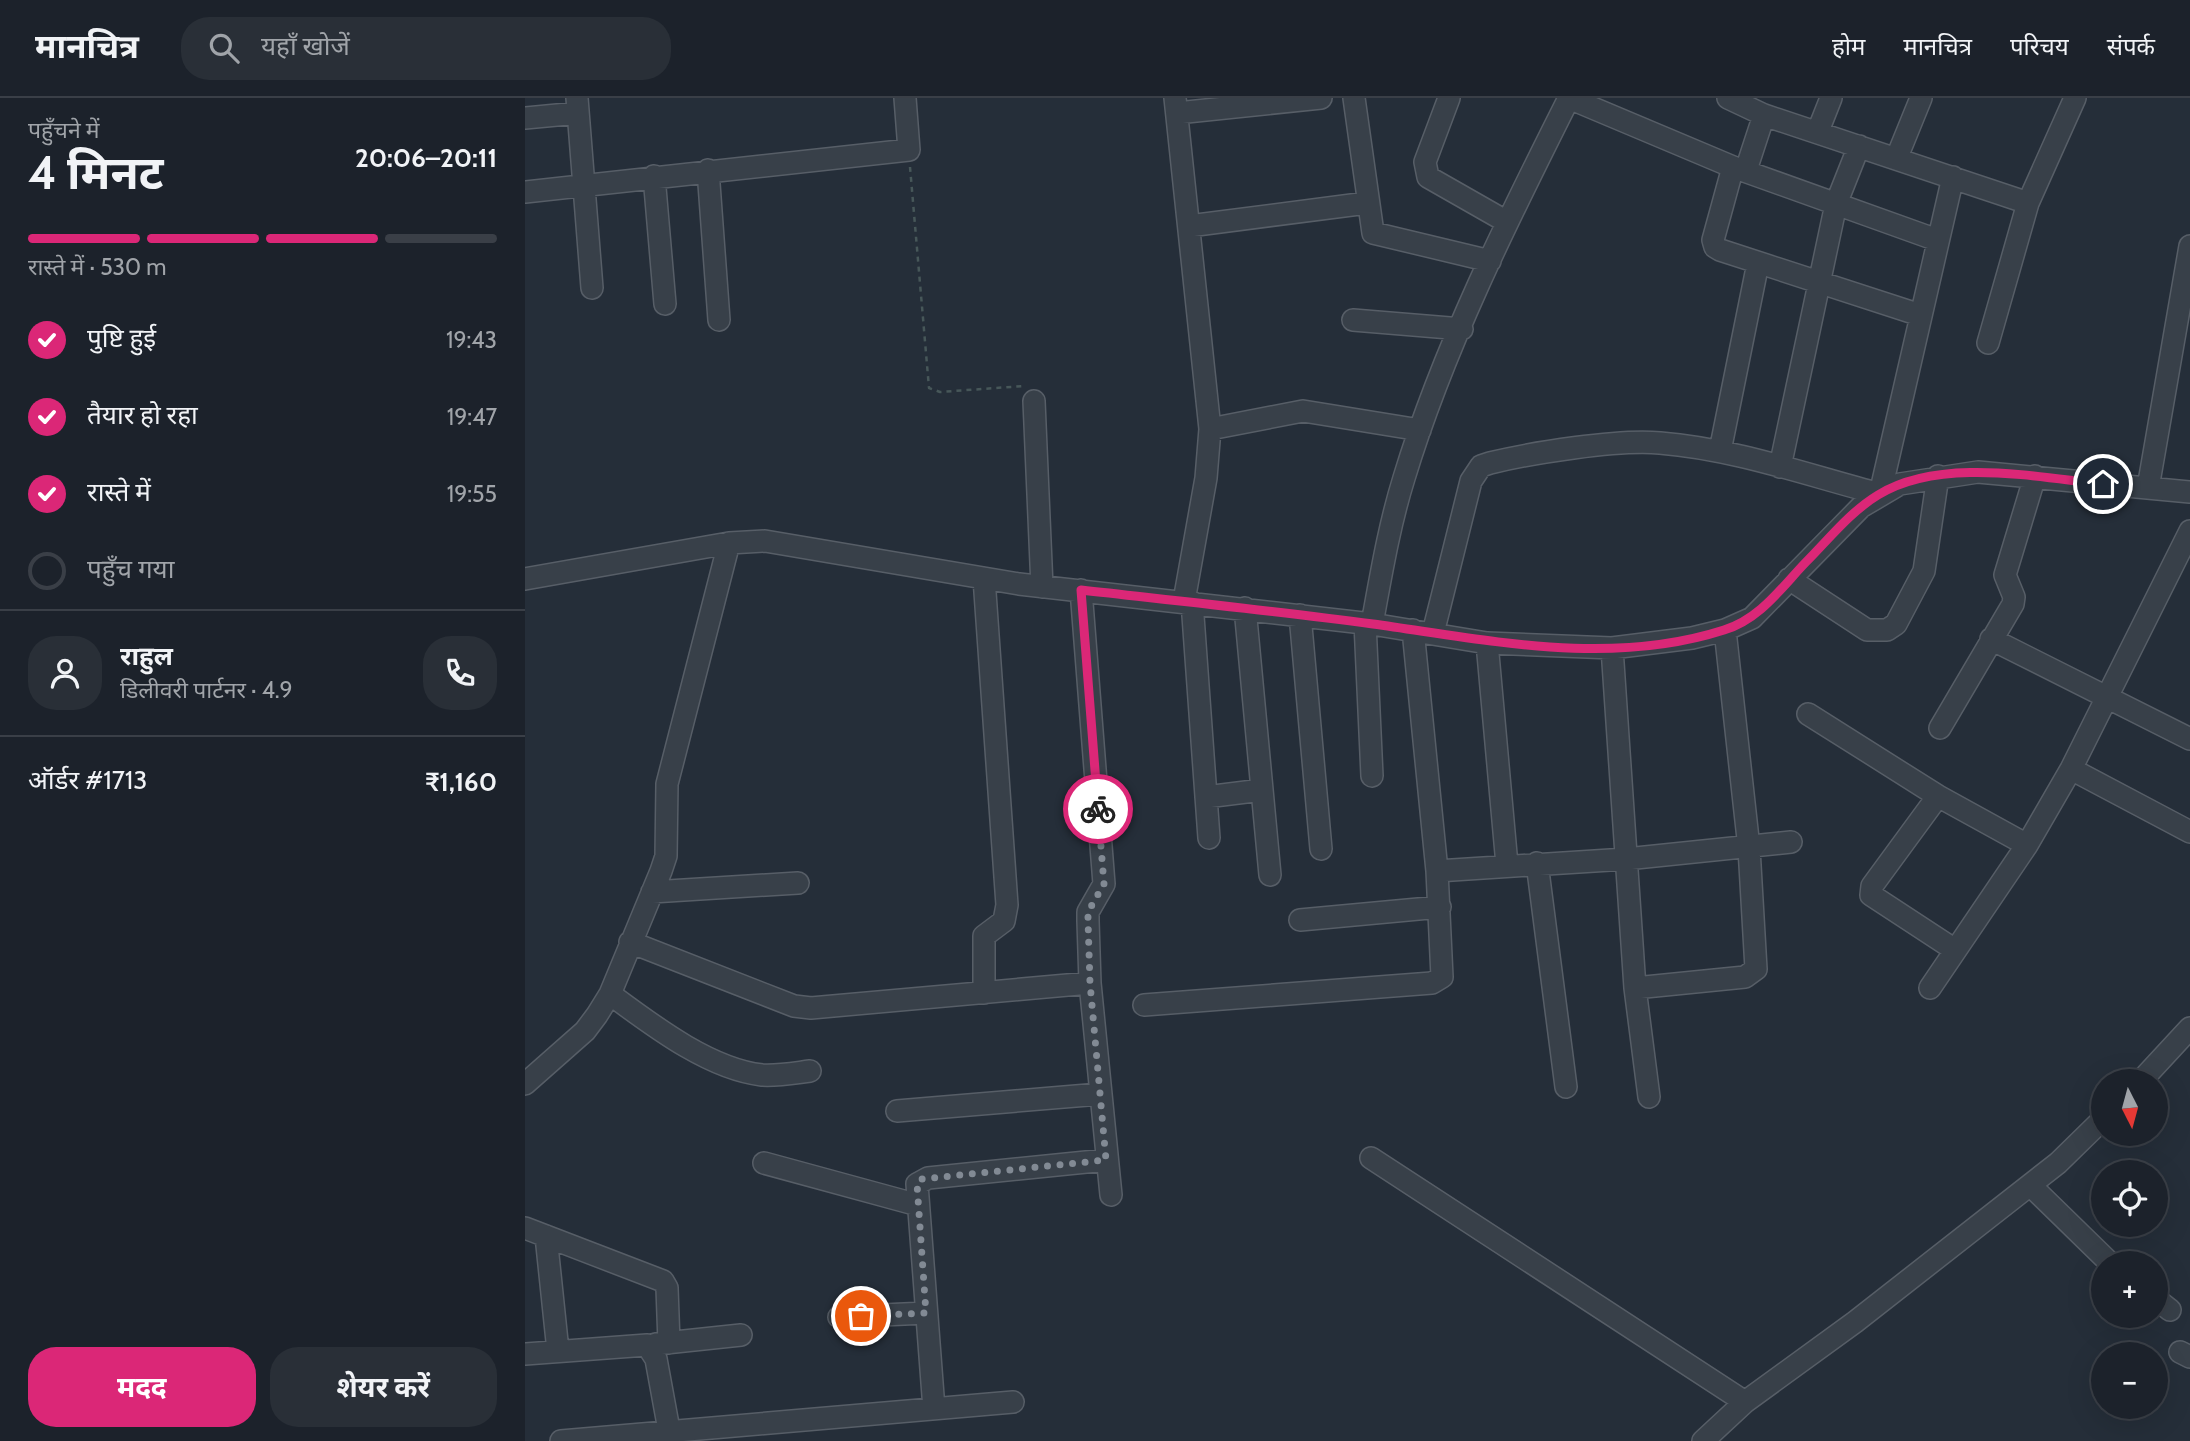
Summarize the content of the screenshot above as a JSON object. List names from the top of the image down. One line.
{"north":"bottom","page":{"header":"मानचित्र","search":"यहाँ खोजें","nav":["होम","मानचित्र","परिचय","संपर्क"],"heading":["4 मिनट","पहुँचने में","20:06–20:11"],"panel":["राहुल","डिलीवरी पार्टनर · 4.9","ऑर्डर #1713","₹1,160"],"bar":"रास्ते में · 530 m","list":[["पुष्टि हुई","19:43"],["तैयार हो रहा","19:47"],["रास्ते में","19:55"],"पहुँच गया"],"map_buttons":["+","−"],"buttons":["मदद","शेयर करें"]}}
